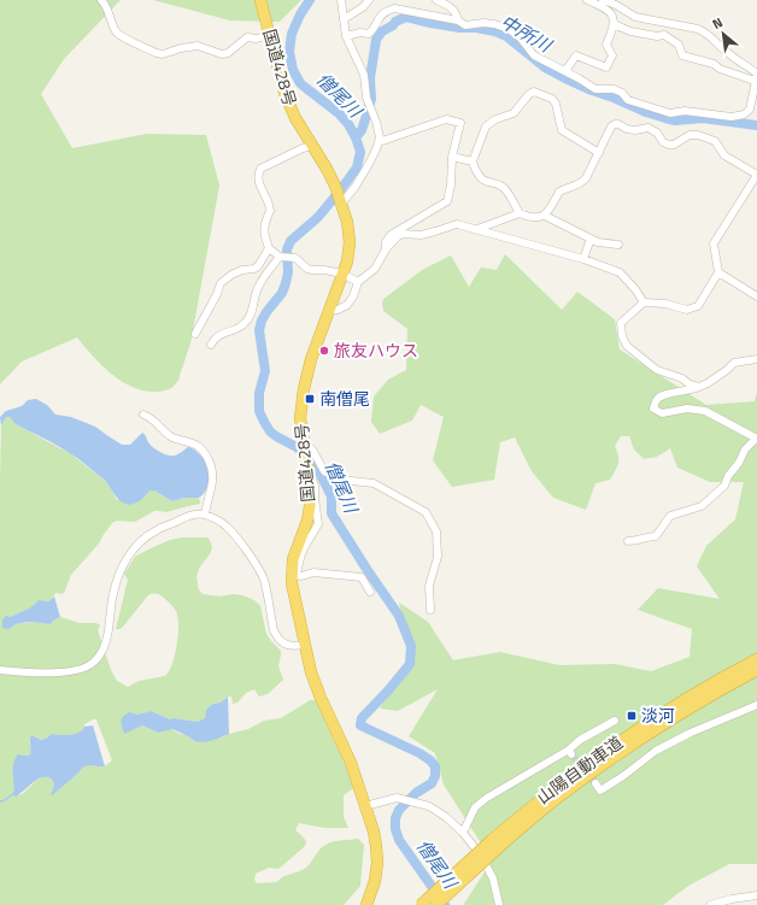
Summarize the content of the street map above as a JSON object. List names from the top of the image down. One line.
{"streets":{"highway":["国道428号","山陽自動車道"]},"water":["中所川","僧尾川"],"places":{"other":["旅友ハウス"],"transit":["南僧尾","淡河"]},"north":"top left"}
